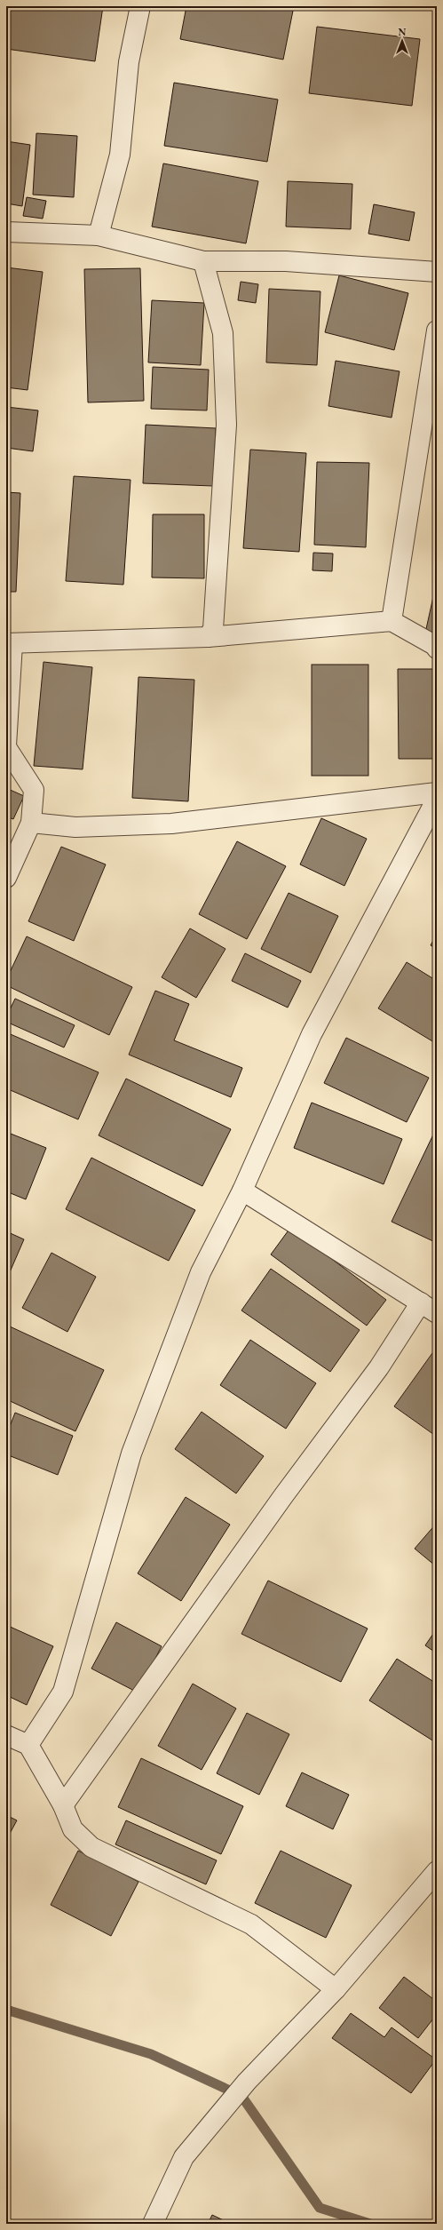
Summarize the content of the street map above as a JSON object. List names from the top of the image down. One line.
{"north":"top"}
